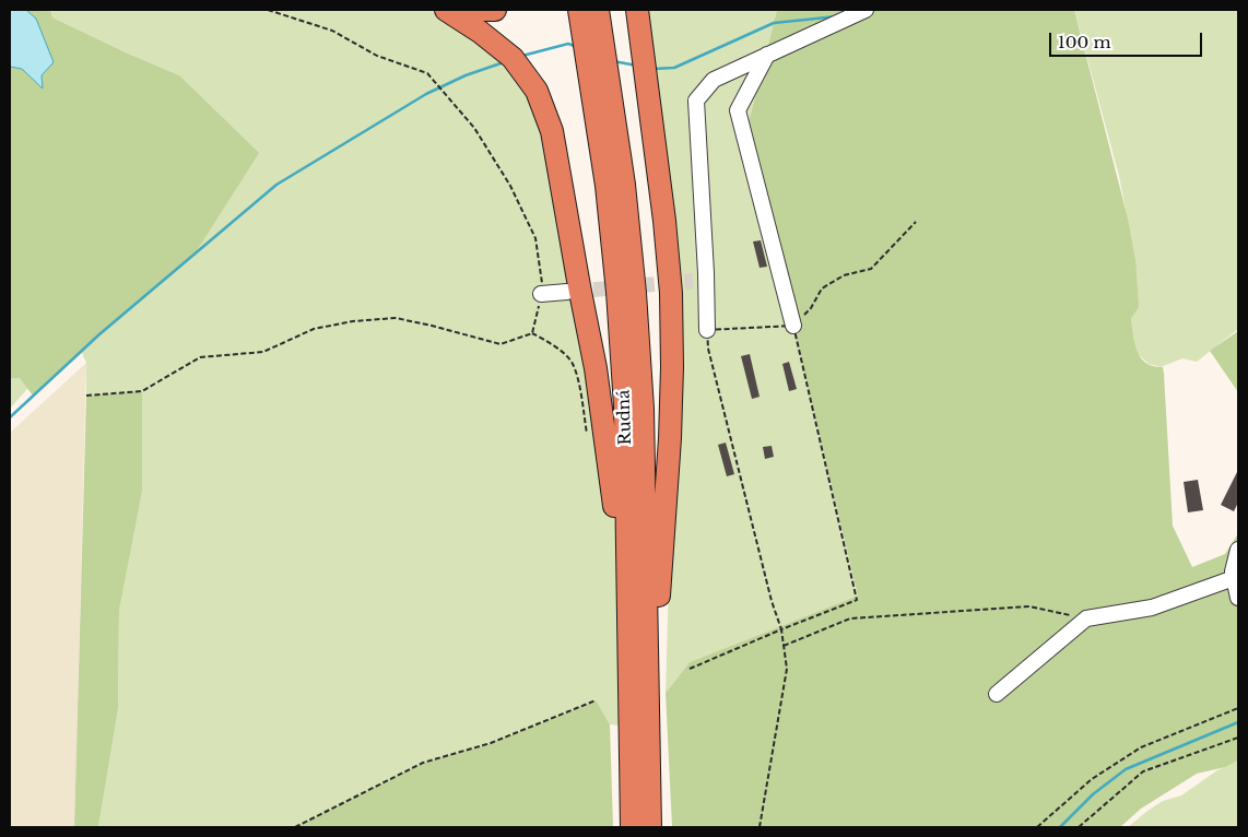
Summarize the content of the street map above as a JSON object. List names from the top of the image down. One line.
{"streets":{"highway":["Rudná"]},"scale_bar":"100 m"}
